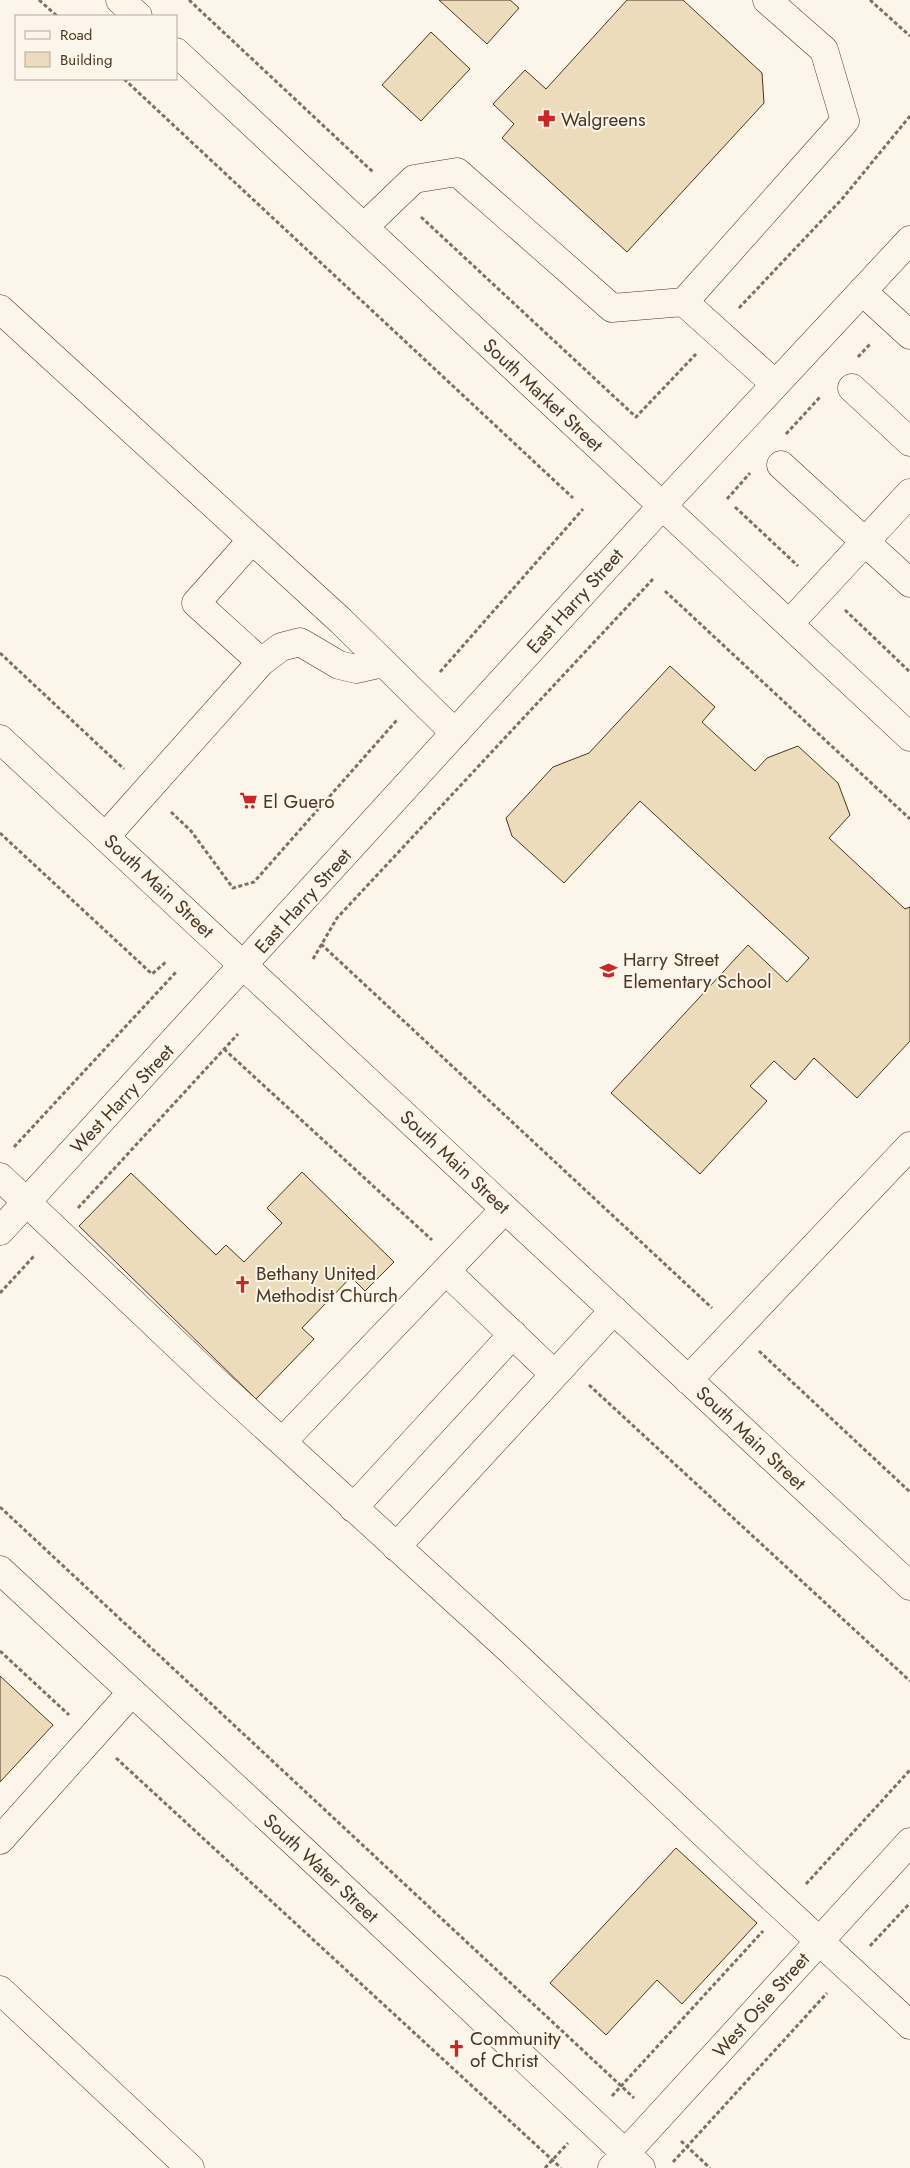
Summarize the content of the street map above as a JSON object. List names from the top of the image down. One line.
{"streets":{"street":["South Market Street","East Harry Street","South Main Street","West Harry Street","South Water Street","West Osie Street"]},"crossings":[["South Market Street","East Harry Street"],["East Harry Street","South Main Street"],["East Harry Street","West Harry Street"],["South Main Street","West Harry Street"],["South Water Street","West Osie Street"]],"places":{"pharmacy":["Walgreens"],"supermarket":["El Guero"],"school or university":["Harry Street Elementary School"],"church":["Bethany United Methodist Church","Community of Christ"]},"legend":["Road","Building"]}
